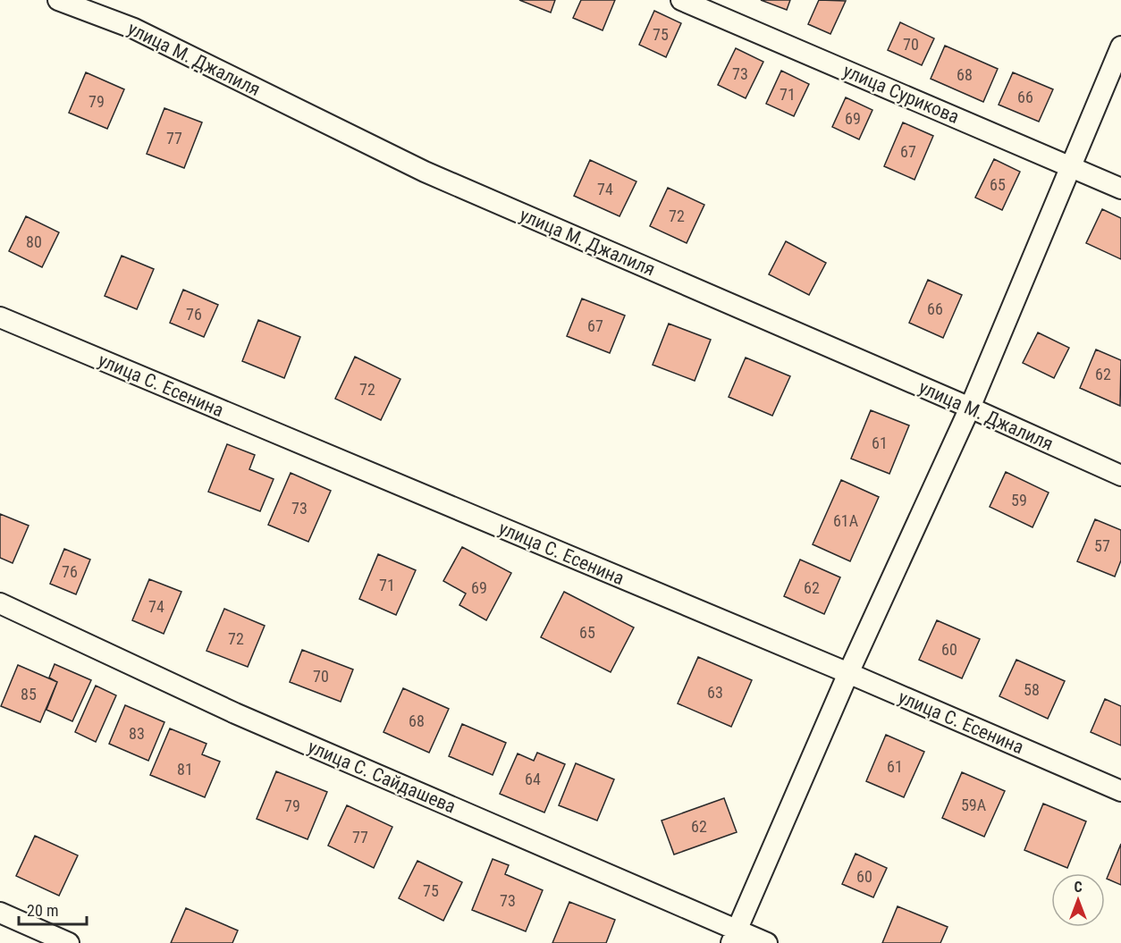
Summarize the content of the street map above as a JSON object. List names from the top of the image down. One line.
{"streets":{"street":["улица М. Джалиля","улица Сурикова","улица С. Есенина","улица С. Сайдашева"]},"house_numbers":["75","70","73","68","71","66","79","69","77","67","65","74","72","80","66","76","67","62","72","61","59","73","61А","57","76","71","69","62","74","65","72","60","70","58","63","85","68","83","61","81","64","59А","79","62","77","60","75","73"],"scale_bar":"20 m","north":"top"}
